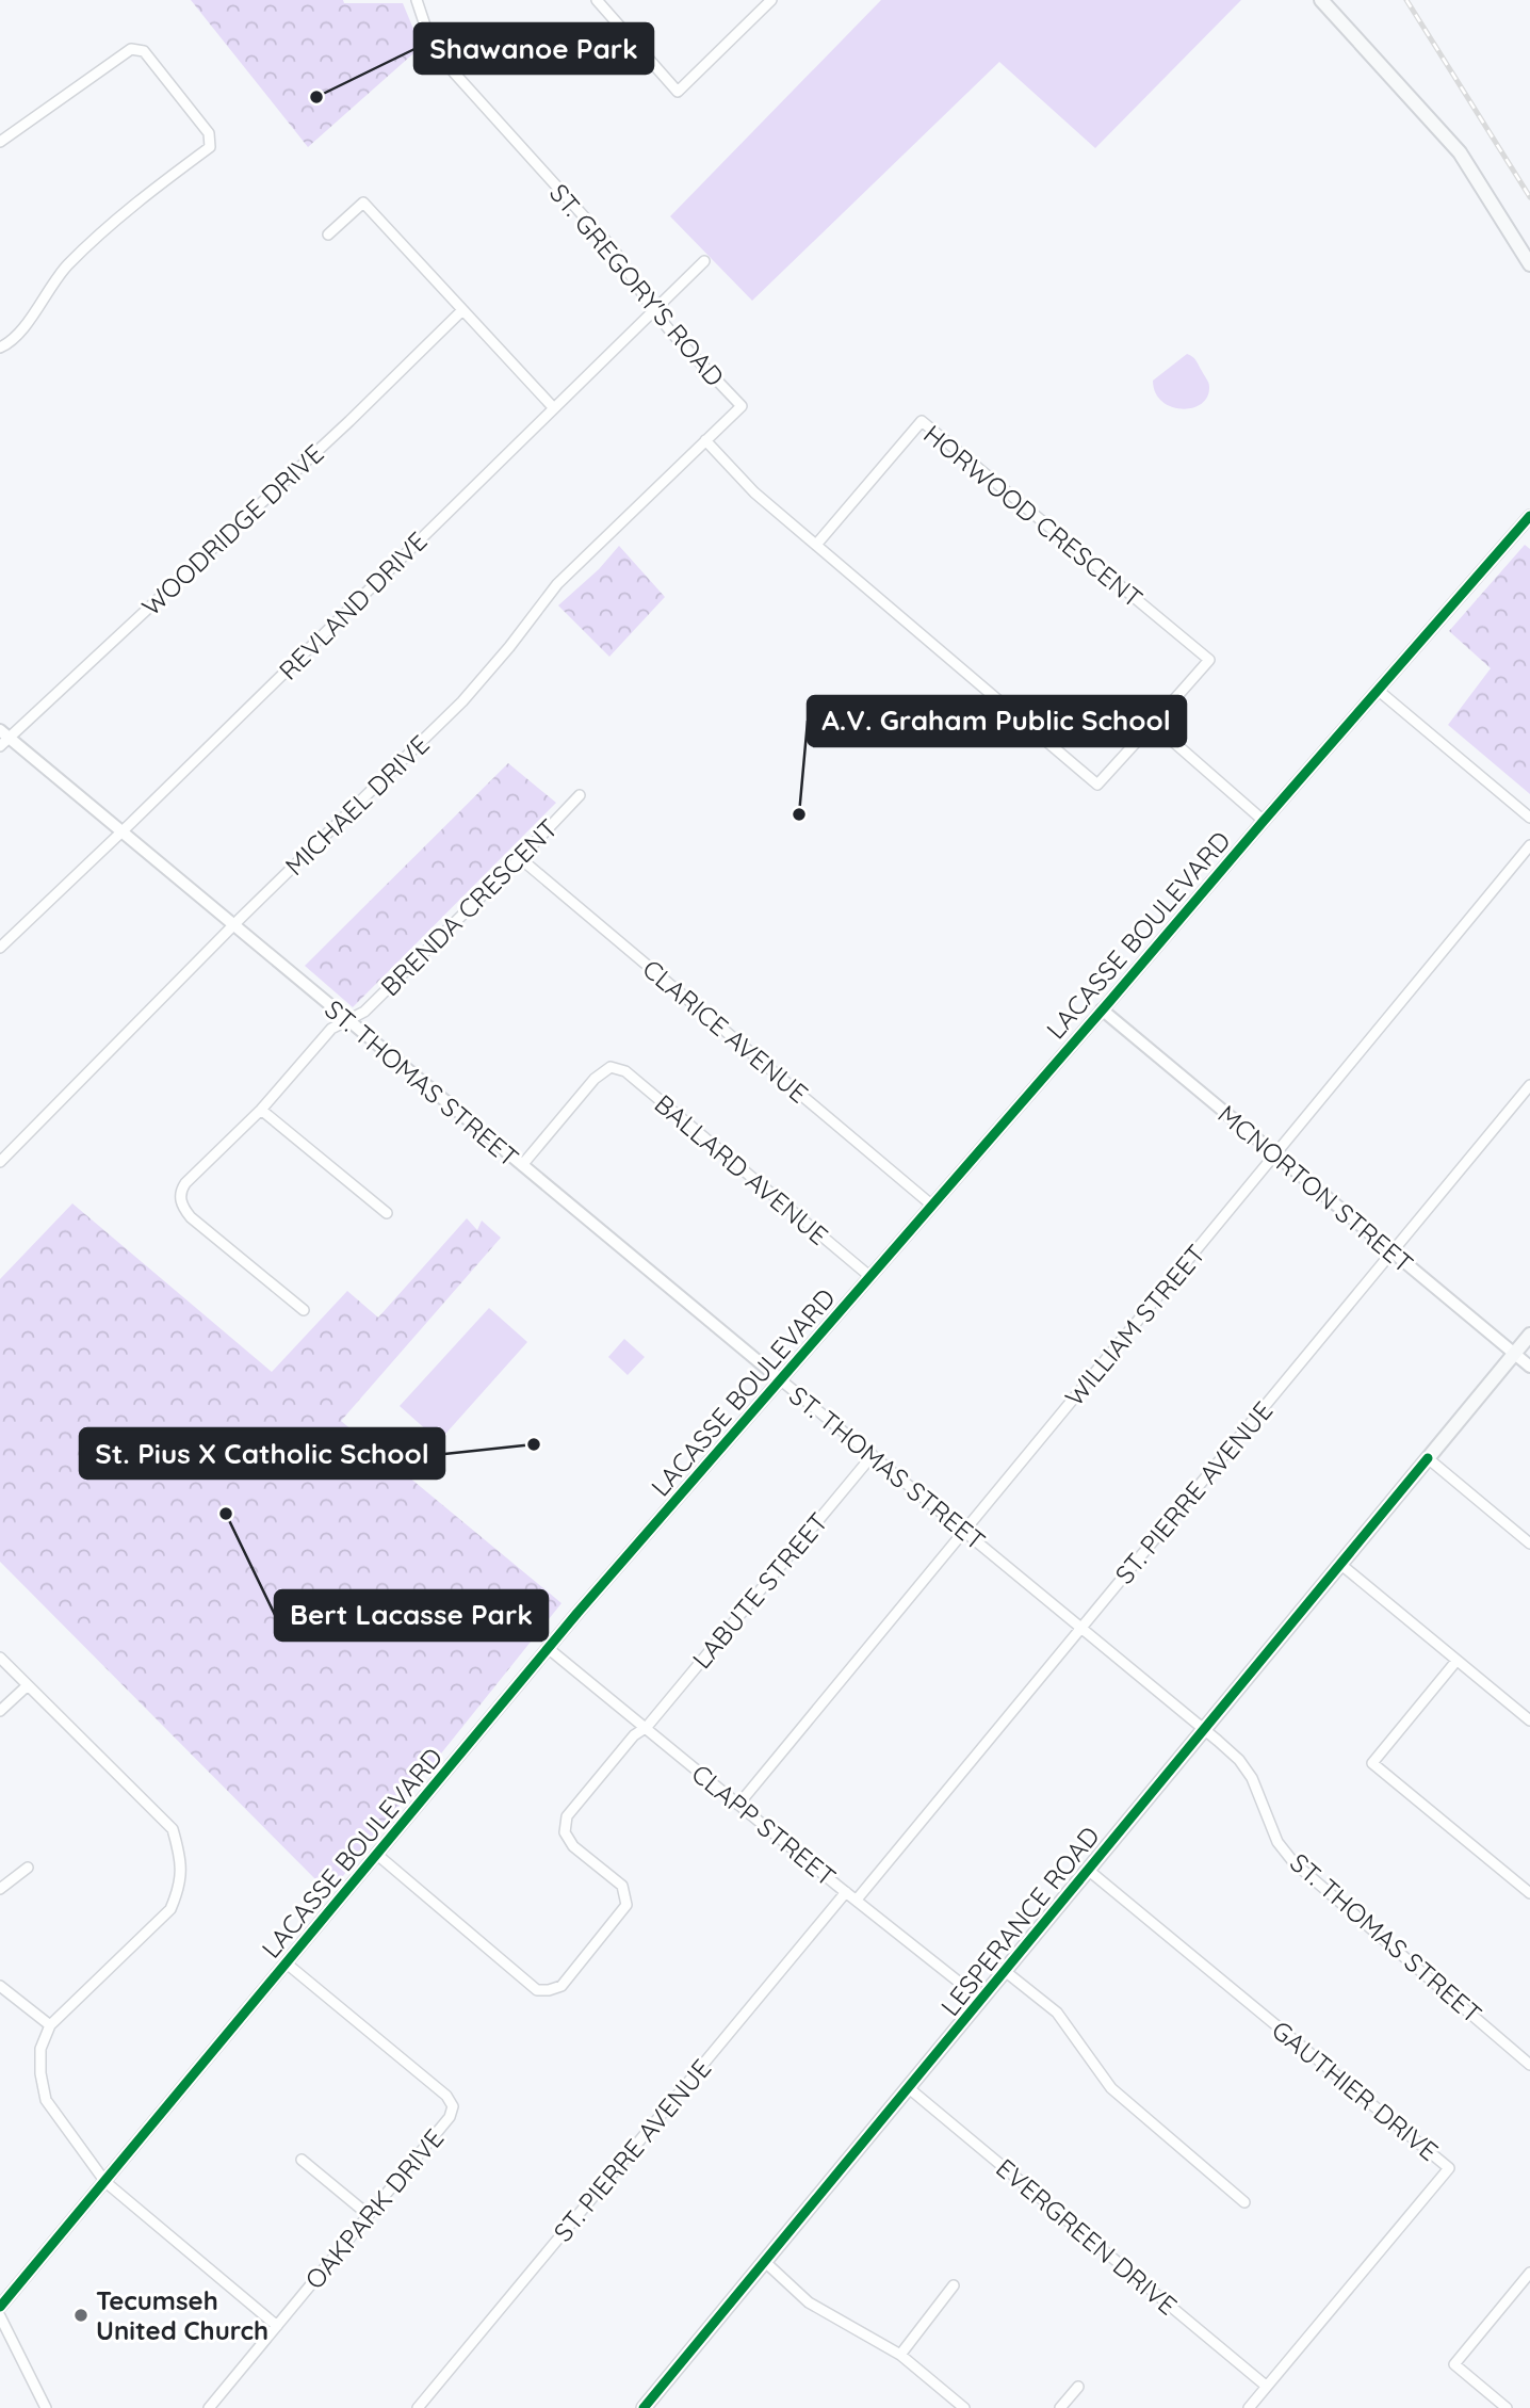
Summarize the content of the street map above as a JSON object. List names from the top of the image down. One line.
{"streets":{"main road":["LESPERANCE ROAD"],"street":["ST. GREGORY'S ROAD","HORWOOD CRESCENT","WOODRIDGE DRIVE","REVLAND DRIVE","MICHAEL DRIVE","BRENDA CRESCENT","LACASSE BOULEVARD","CLARICE AVENUE","ST. THOMAS STREET","BALLARD AVENUE","MCNORTON STREET","WILLIAM STREET","ST. PIERRE AVENUE","LABUTE STREET","CLAPP STREET","GAUTHIER DRIVE","OAKPARK DRIVE","EVERGREEN DRIVE"]},"crossings":[["ST. GREGORY'S ROAD","REVLAND DRIVE"],["ST. GREGORY'S ROAD","MICHAEL DRIVE"],["WOODRIDGE DRIVE","ST. THOMAS STREET"],["REVLAND DRIVE","ST. THOMAS STREET"],["MICHAEL DRIVE","ST. THOMAS STREET"],["BRENDA CRESCENT","CLARICE AVENUE"],["BRENDA CRESCENT","ST. THOMAS STREET"],["LACASSE BOULEVARD","CLARICE AVENUE"],["LACASSE BOULEVARD","ST. THOMAS STREET"],["LACASSE BOULEVARD","BALLARD AVENUE"],["LACASSE BOULEVARD","MCNORTON STREET"],["LACASSE BOULEVARD","LABUTE STREET"],["LACASSE BOULEVARD","CLAPP STREET"],["LACASSE BOULEVARD","OAKPARK DRIVE"],["ST. THOMAS STREET","BALLARD AVENUE"],["ST. THOMAS STREET","WILLIAM STREET"],["ST. THOMAS STREET","ST. PIERRE AVENUE"],["ST. THOMAS STREET","LABUTE STREET"],["ST. THOMAS STREET","LESPERANCE ROAD"],["MCNORTON STREET","WILLIAM STREET"],["MCNORTON STREET","ST. PIERRE AVENUE"],["MCNORTON STREET","LESPERANCE ROAD"],["WILLIAM STREET","CLAPP STREET"],["ST. PIERRE AVENUE","CLAPP STREET"],["LABUTE STREET","CLAPP STREET"],["CLAPP STREET","LESPERANCE ROAD"],["LESPERANCE ROAD","GAUTHIER DRIVE"],["LESPERANCE ROAD","EVERGREEN DRIVE"],["GAUTHIER DRIVE","EVERGREEN DRIVE"]],"places":["Shawanoe Park","A.V. Graham Public School","St. Pius X Catholic School","Bert Lacasse Park","Tecumseh United Church"]}
